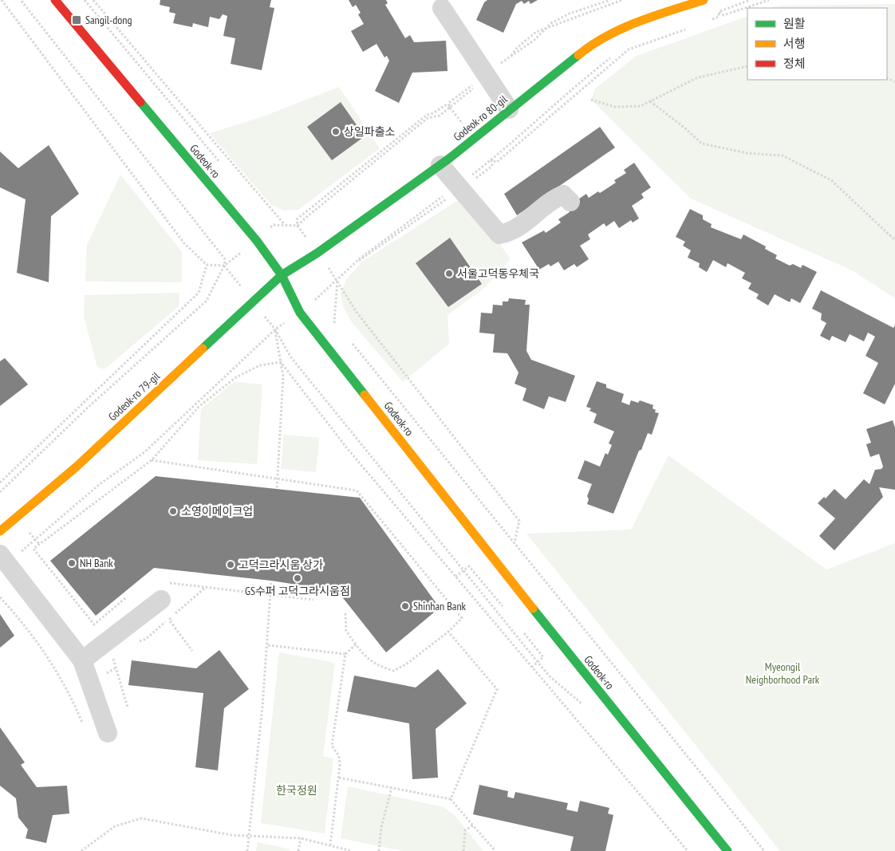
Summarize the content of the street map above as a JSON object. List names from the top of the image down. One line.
{"streets":{"main road":["Godeok-ro 80-gil","Godeok-ro","Godeok-ro 79-gil"]},"crossings":[["Godeok-ro 80-gil","Godeok-ro"],["Godeok-ro 80-gil","Godeok-ro 79-gil"],["Godeok-ro","Godeok-ro 79-gil"]],"parks":["Myeongil Neighborhood Park","한국정원"],"places":{"transit":["Sangil-dong"],"other":["상일파출소","서울고덕동우체국","소영이메이크업","NH Bank","고덕그라시움 상가","GS수퍼 고덕그라시움점","Shinhan Bank"]},"legend":["원활","서행","정체"]}
